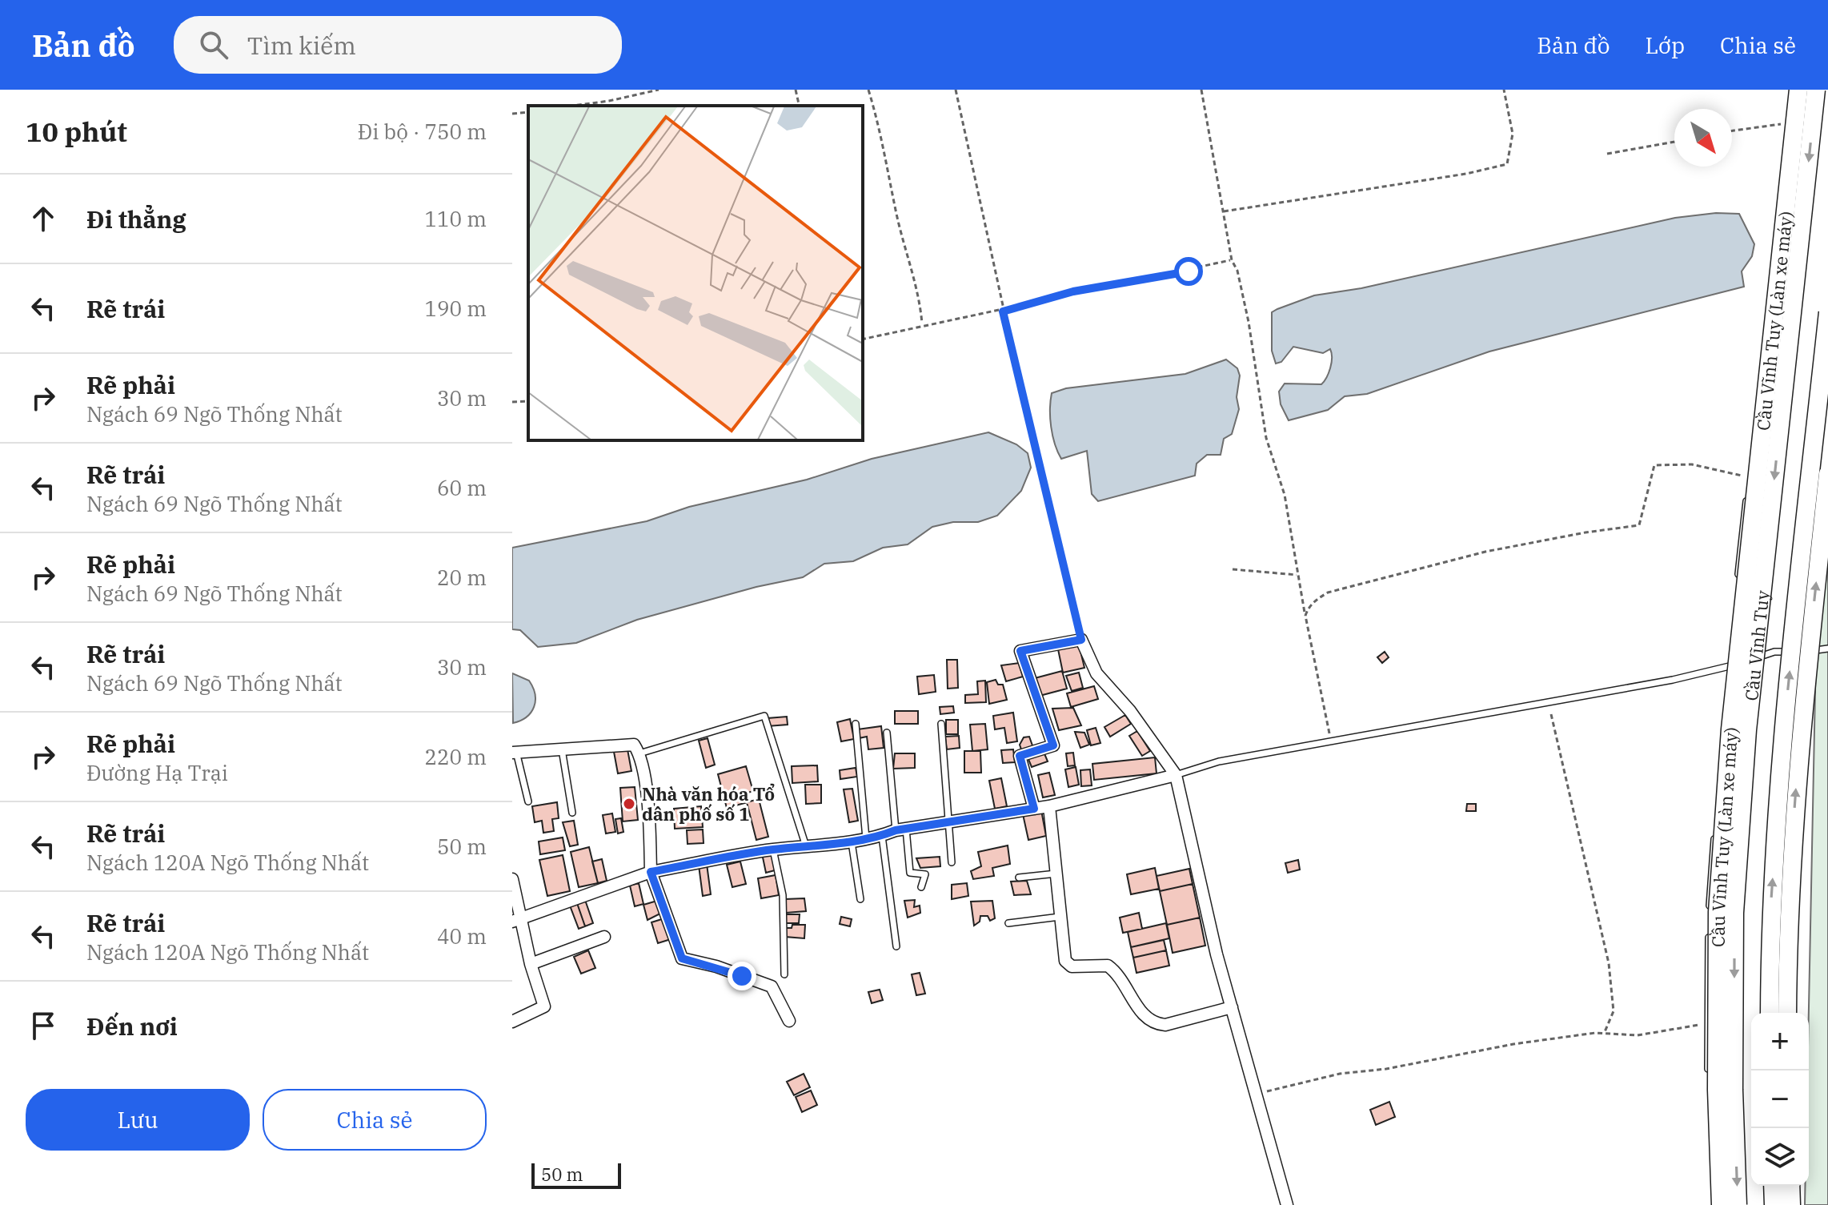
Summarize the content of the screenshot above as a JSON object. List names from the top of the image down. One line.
{"streets":{"highway":["Cầu Vĩnh Tuy (Làn xe máy)","Cầu Vĩnh Tuy"]},"places":["Nhà văn hóa Tổ dân phố số 1"],"scale_bar":"50 m","north":"bottom right","page":{"header":"Bản đồ","search":"Tìm kiếm","nav":["Bản đồ","Lớp","Chia sẻ"],"heading":["10 phút","Đi bộ · 750 m"],"list":[["Đi thẳng","110 m"],["Rẽ trái","190 m"],["Rẽ phải","Ngách 69 Ngõ Thống Nhất","30 m"],["Rẽ trái","Ngách 69 Ngõ Thống Nhất","60 m"],["Rẽ phải","Ngách 69 Ngõ Thống Nhất","20 m"],["Rẽ trái","Ngách 69 Ngõ Thống Nhất","30 m"],["Rẽ phải","Đường Hạ Trại","220 m"],["Rẽ trái","Ngách 120A Ngõ Thống Nhất","50 m"],["Rẽ trái","Ngách 120A Ngõ Thống Nhất","40 m"],"Đến nơi"],"map_buttons":["+","−"],"buttons":["Lưu","Chia sẻ"],"scale":"50 m"}}
